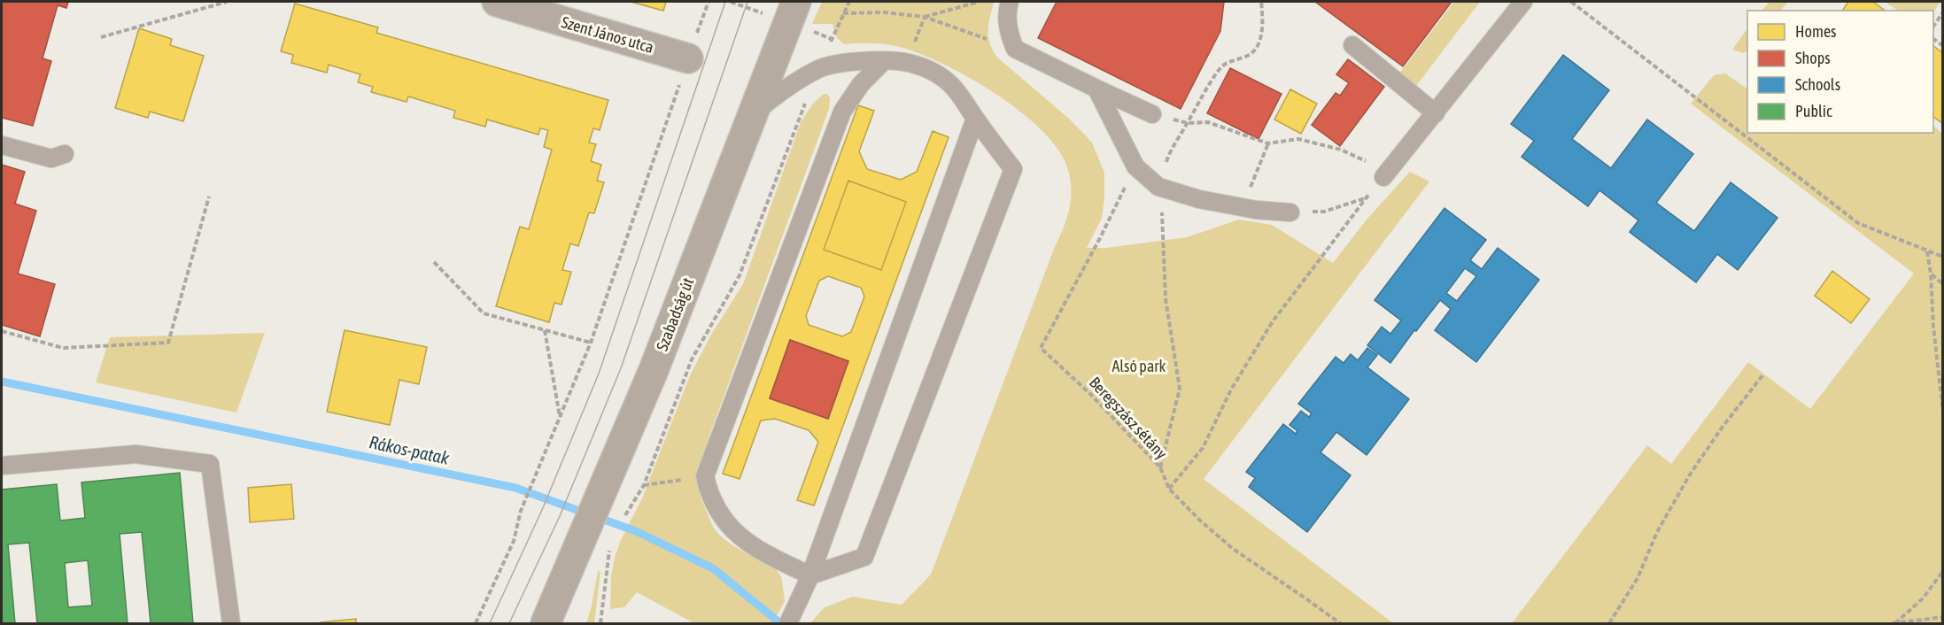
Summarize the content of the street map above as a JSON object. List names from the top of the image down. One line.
{"streets":{"main road":["Szabadság út"],"street":["Szent János utca"],"path":["Beregszász sétány"]},"water":["Rákos-patak"],"parks":["Alsó park"],"legend":["Homes","Shops","Schools","Public"]}
